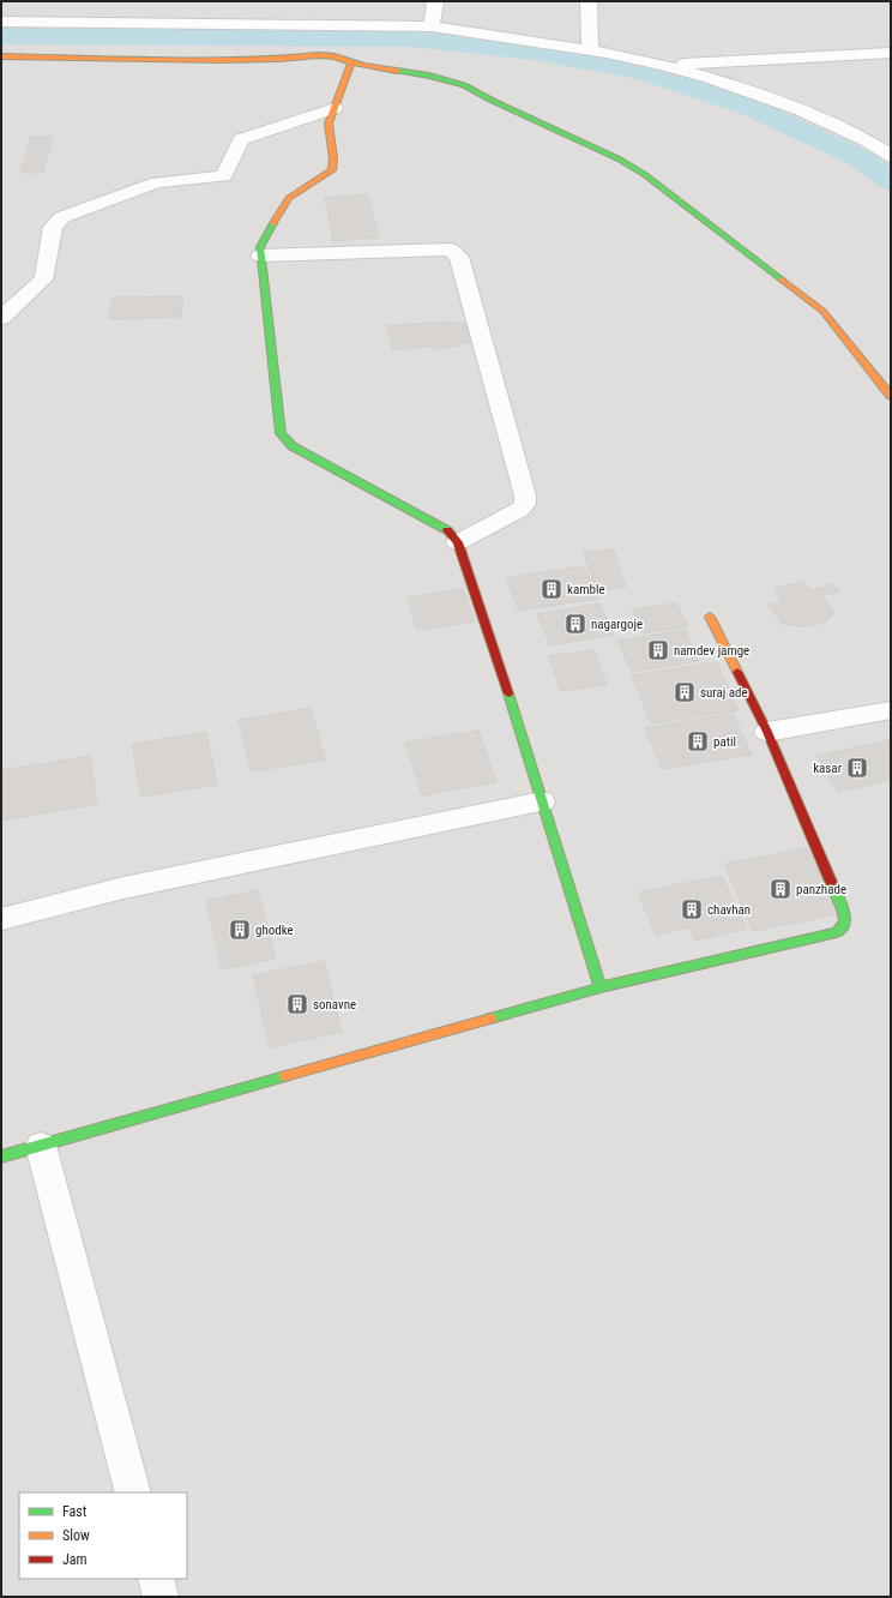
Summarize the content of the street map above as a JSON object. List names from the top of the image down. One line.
{"places":{"building":["kamble","nagargoje","namdev jamge","suraj ade","patil","kasar","panzhade","chavhan","ghodke","sonavne"]},"legend":["Fast","Slow","Jam"]}
